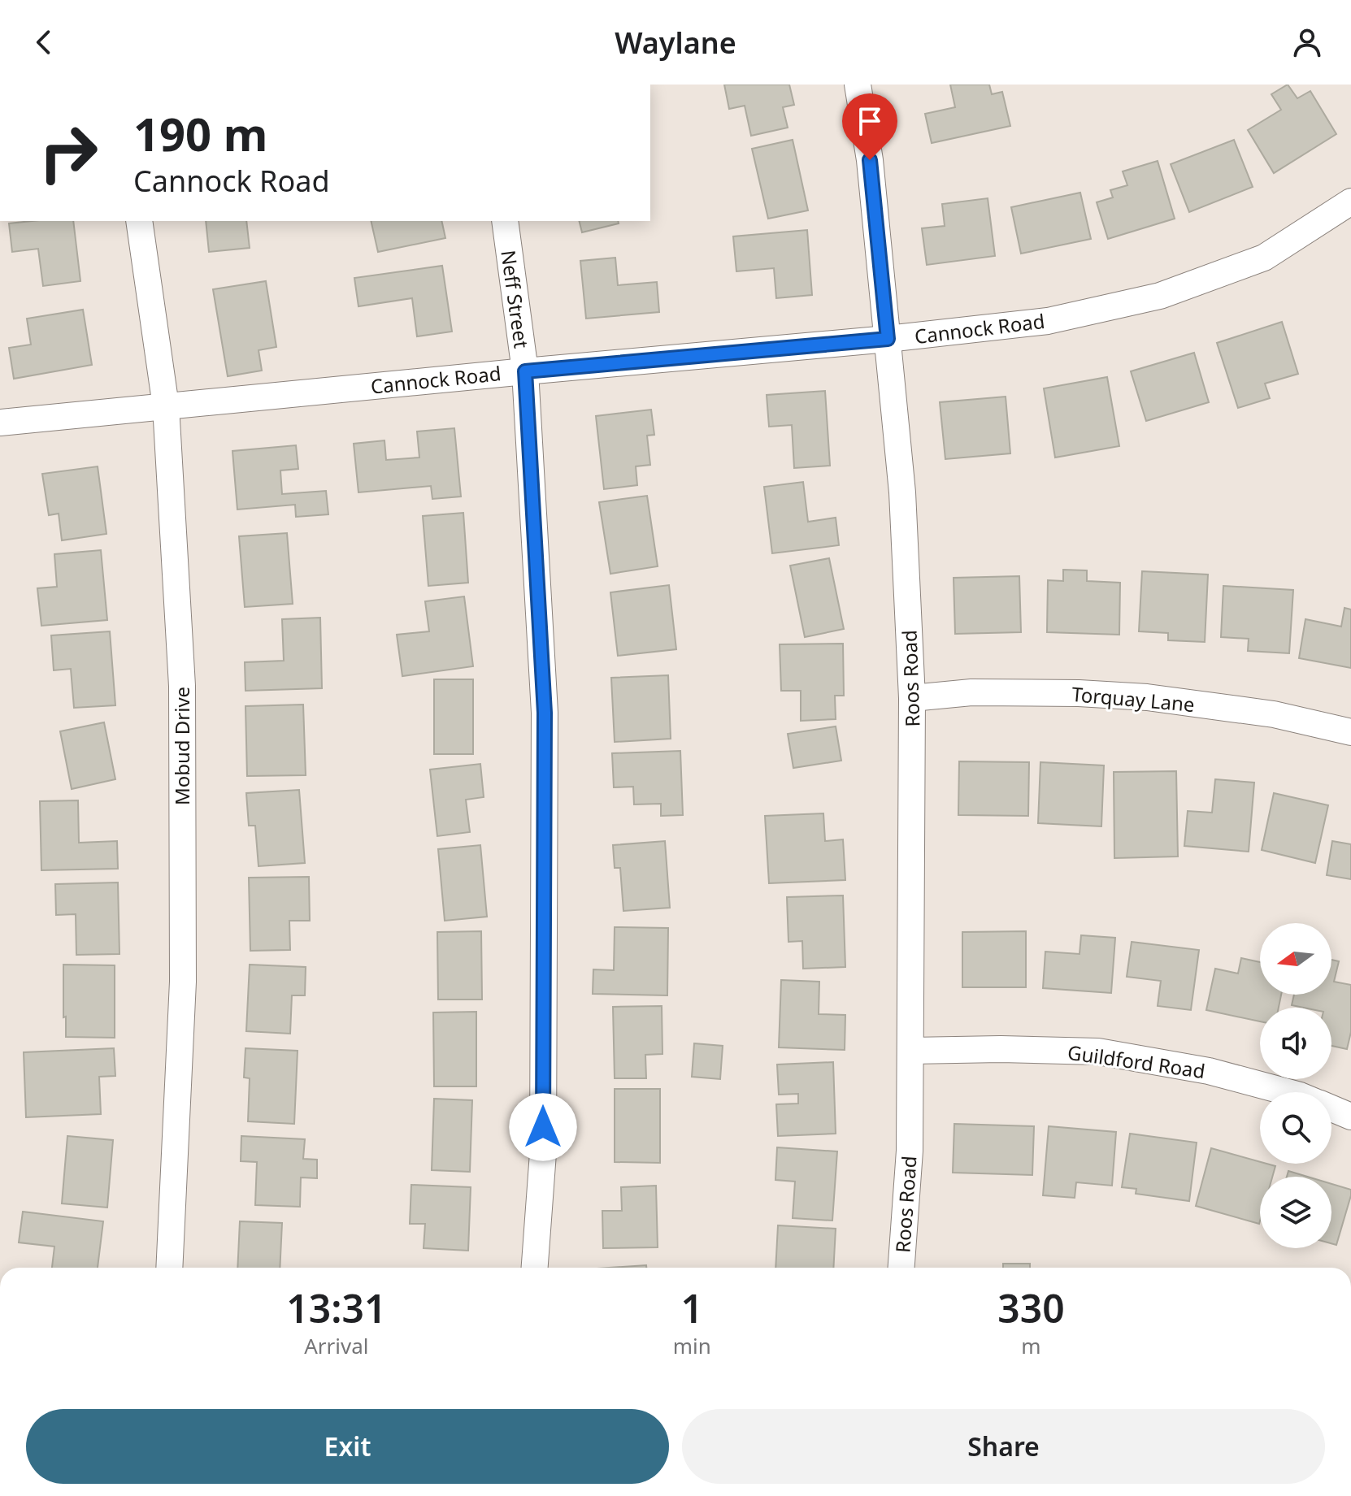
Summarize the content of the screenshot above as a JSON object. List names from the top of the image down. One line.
{"streets":{"street":["Neff Street","Cannock Road","Roos Road","Torquay Lane","Mobud Drive","Guildford Road"]},"crossings":[["Neff Street","Cannock Road"],["Cannock Road","Roos Road"],["Cannock Road","Mobud Drive"],["Roos Road","Torquay Lane"],["Roos Road","Guildford Road"]],"north":"left","page":{"header":"Waylane","turn":["190 m","Cannock Road"],"eta":["13:31","Arrival","1","min","330","m"],"buttons":["Exit","Share"]}}
